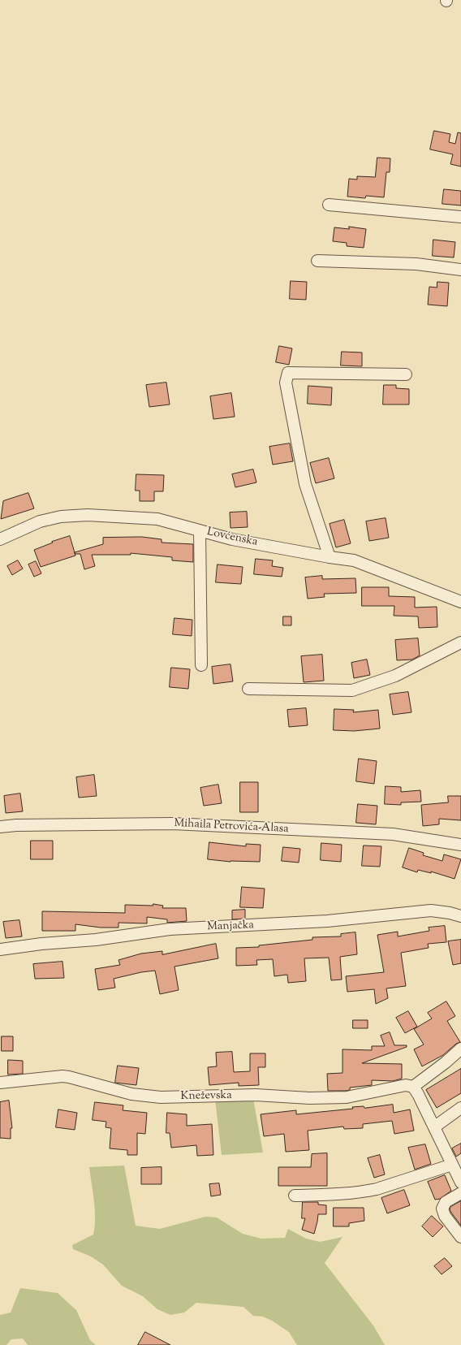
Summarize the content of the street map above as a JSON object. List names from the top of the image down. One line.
{"streets":{"street":["Lovćenska","Mihaila Petrovića-Alasa","Manjačka","Kneževska"]}}
